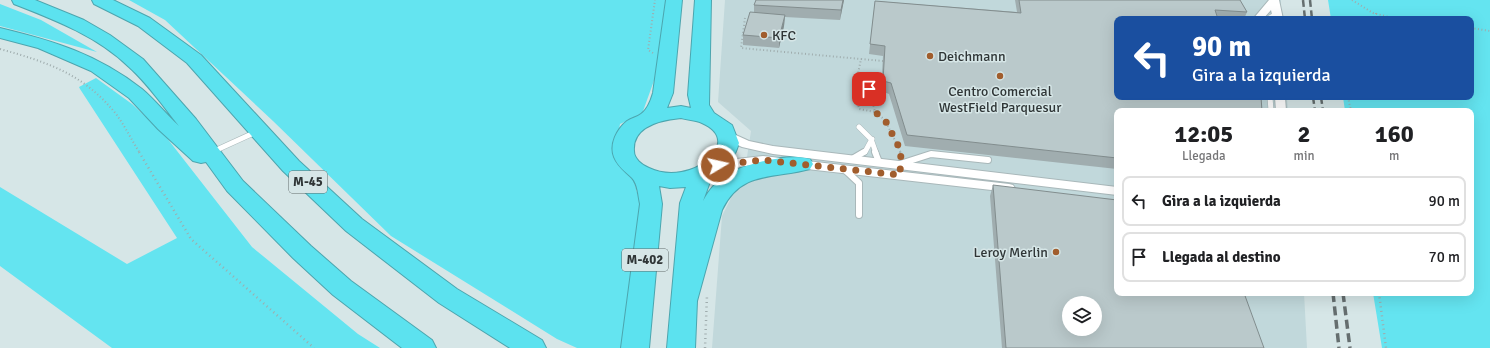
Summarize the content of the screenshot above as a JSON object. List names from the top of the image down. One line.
{"streets":{"highway":["M-45","M-402"]},"places":["KFC","Deichmann","Centro Comercial WestField Parquesur","Leroy Merlin"],"page":{"turn":["90 m","Gira a la izquierda"],"eta":["12:05","Llegada","2","min","160","m"],"list":[{"name":"Gira a la izquierda","value":"90 m"},{"name":"Llegada al destino","value":"70 m"}]}}
